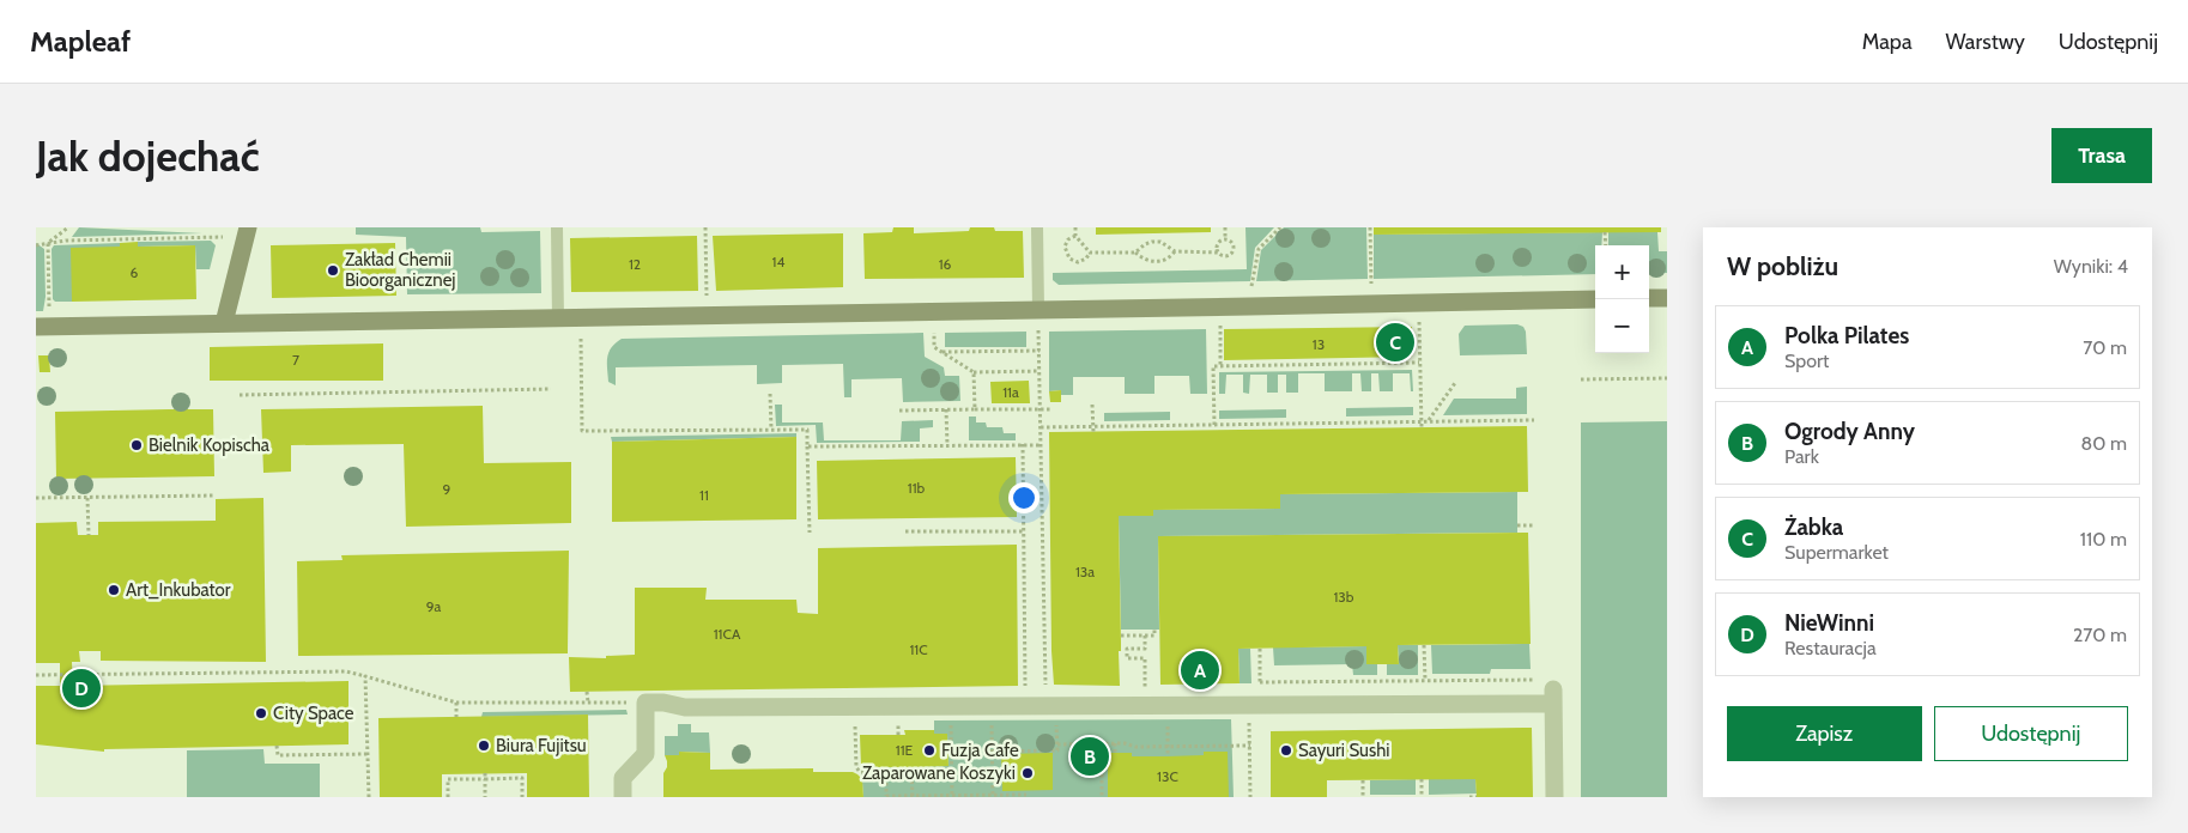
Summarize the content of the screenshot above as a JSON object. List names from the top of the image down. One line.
{"places":["Zakład Chemii Bioorganicznej","Bielnik Kopischa","Art_Inkubator","City Space","Biura Fujitsu","Fuzja Cafe","Sayuri Sushi","Zaparowane Koszyki"],"house_numbers":["14","12","16","6","13","7","11a","11b","9","11","13a","13b","9a","11CA","11C","11E","13C"],"page":{"header":"Mapleaf","nav":["Mapa","Warstwy","Udostępnij"],"buttons":["Trasa",["Zapisz","Udostępnij"]],"title":"Jak dojechać","heading":["W pobliżu","Wyniki: 4"],"map_buttons":["+","−"],"list":[{"mark":"A","name":"Polka Pilates","note":"Sport","value":"70 m"},{"mark":"B","name":"Ogrody Anny","note":"Park","value":"80 m"},{"mark":"C","name":"Żabka","note":"Supermarket","value":"110 m"},{"mark":"D","name":"NieWinni","note":"Restauracja","value":"270 m"}],"pins":["C","A","D","B"]}}
